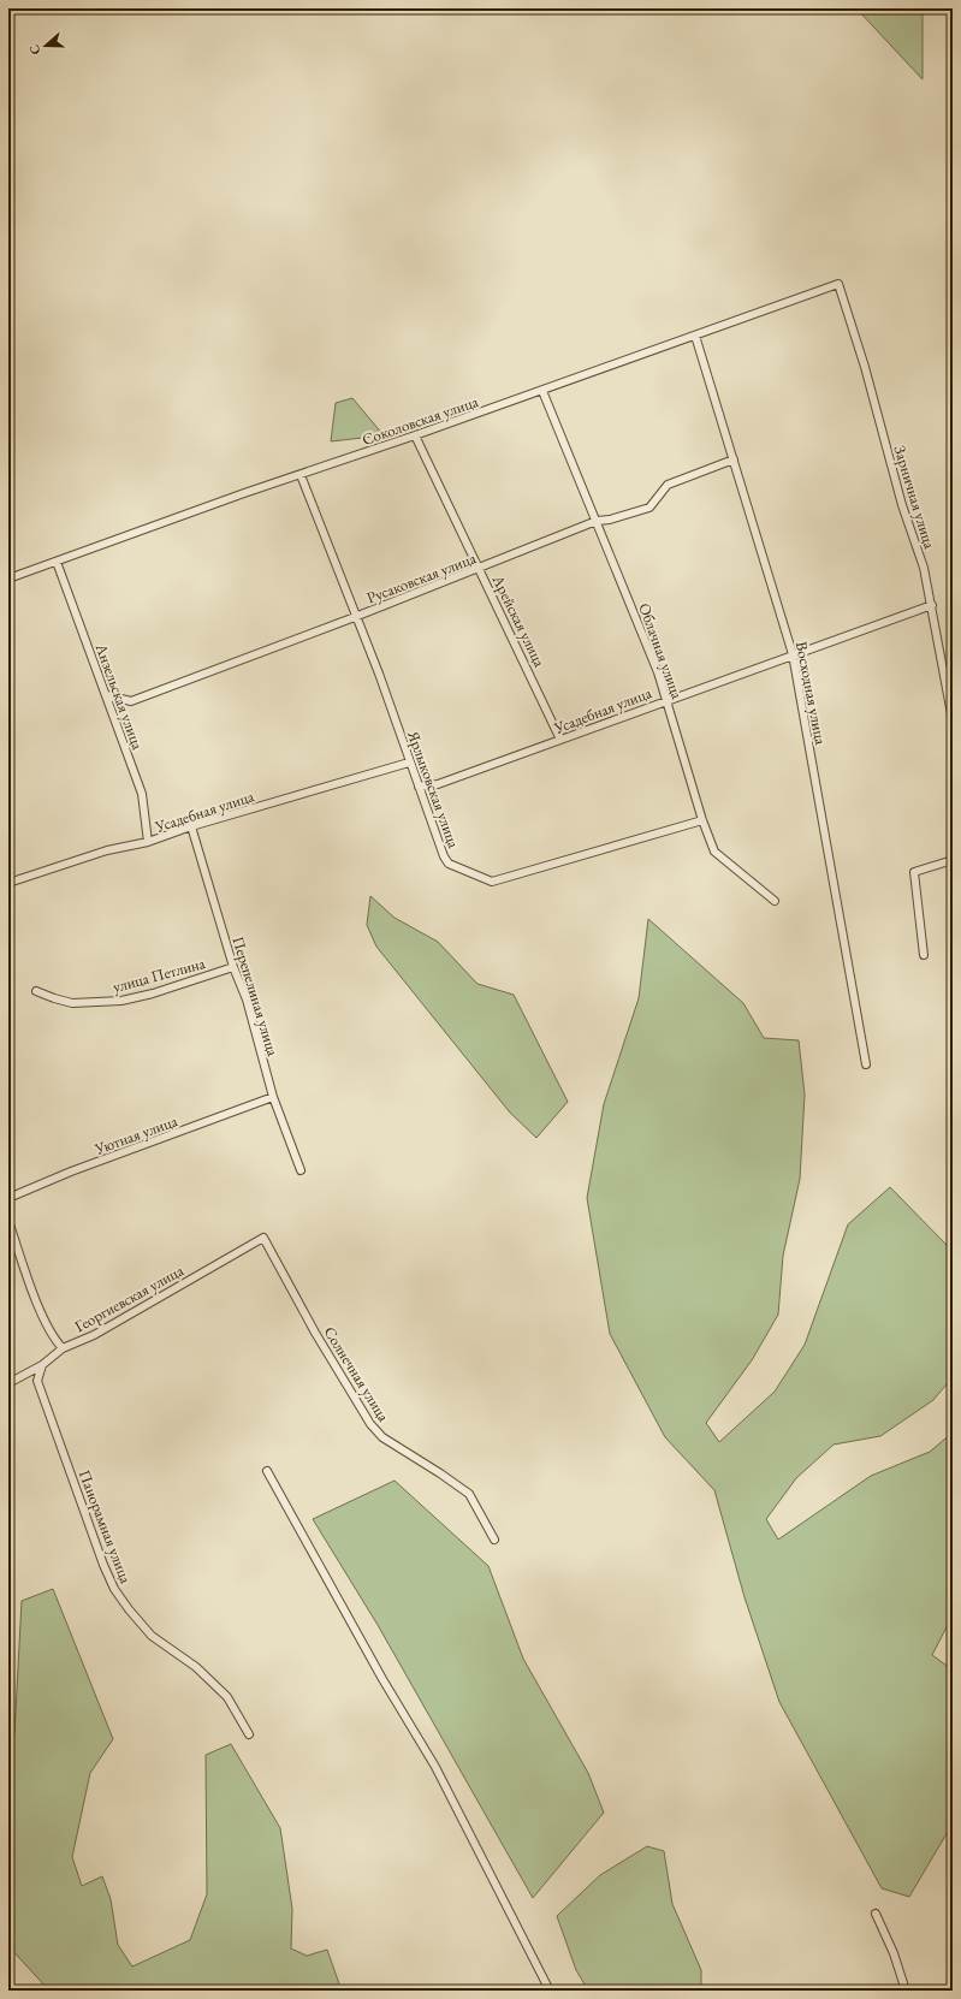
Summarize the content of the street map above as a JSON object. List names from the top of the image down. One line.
{"streets":{"street":["Соколовская улица","Зарничная улица","Русаковская улица","Арейская улица","Облачная улица","Восходная улица","Анзельская улица","Усадебная улица","Ярлыковская улица","улица Петлина","Перепелиная улица","Уютная улица","Георгиевская улица","Солнечная улица","Панорамная улица"]},"crossings":[["Соколовская улица","Зарничная улица"],["Соколовская улица","Арейская улица"],["Соколовская улица","Облачная улица"],["Соколовская улица","Восходная улица"],["Соколовская улица","Анзельская улица"],["Соколовская улица","Ярлыковская улица"],["Зарничная улица","Усадебная улица"],["Русаковская улица","Арейская улица"],["Русаковская улица","Облачная улица"],["Русаковская улица","Восходная улица"],["Русаковская улица","Анзельская улица"],["Русаковская улица","Ярлыковская улица"],["Арейская улица","Усадебная улица"],["Облачная улица","Усадебная улица"],["Облачная улица","Ярлыковская улица"],["Восходная улица","Усадебная улица"],["Анзельская улица","Усадебная улица"],["Усадебная улица","Ярлыковская улица"],["Усадебная улица","Перепелиная улица"],["улица Петлина","Перепелиная улица"],["Перепелиная улица","Уютная улица"],["Георгиевская улица","Солнечная улица"],["Георгиевская улица","Панорамная улица"]],"north":"left"}
